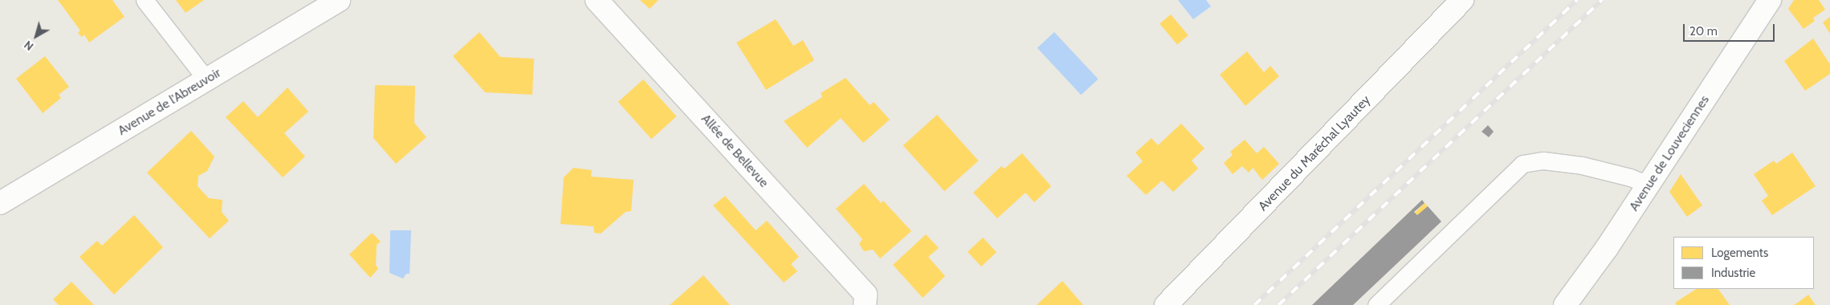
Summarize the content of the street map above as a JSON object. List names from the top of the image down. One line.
{"streets":{"street":["Avenue de l'Abreuvoir","Allée de Bellevue","Avenue du Maréchal Lyautey","Avenue de Louveciennes"]},"legend":["Logements","Industrie"],"scale_bar":"20 m","north":"bottom left"}
